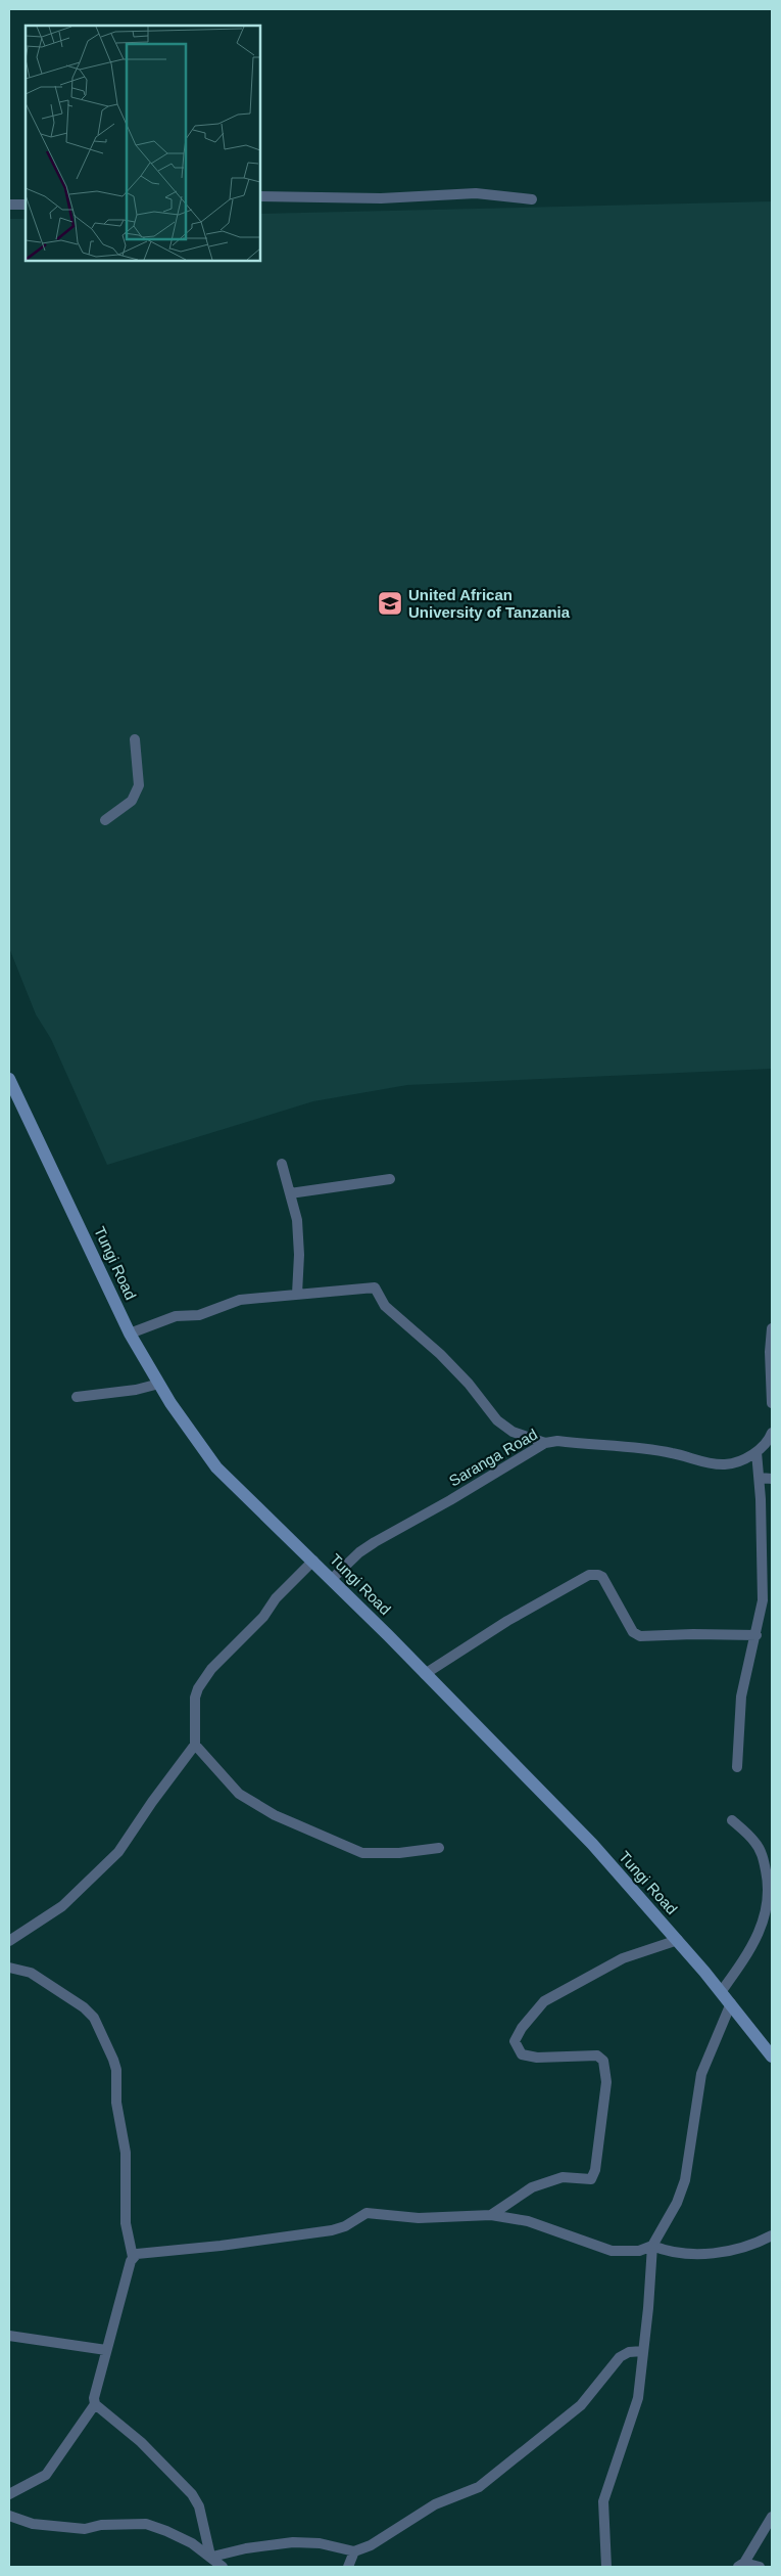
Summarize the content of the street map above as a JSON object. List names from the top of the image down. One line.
{"streets":{"main road":["Tungi Road"],"street":["Saranga Road"]},"crossings":[["Tungi Road","Saranga Road"]],"places":{"school or university":["United African University of Tanzania"]}}
